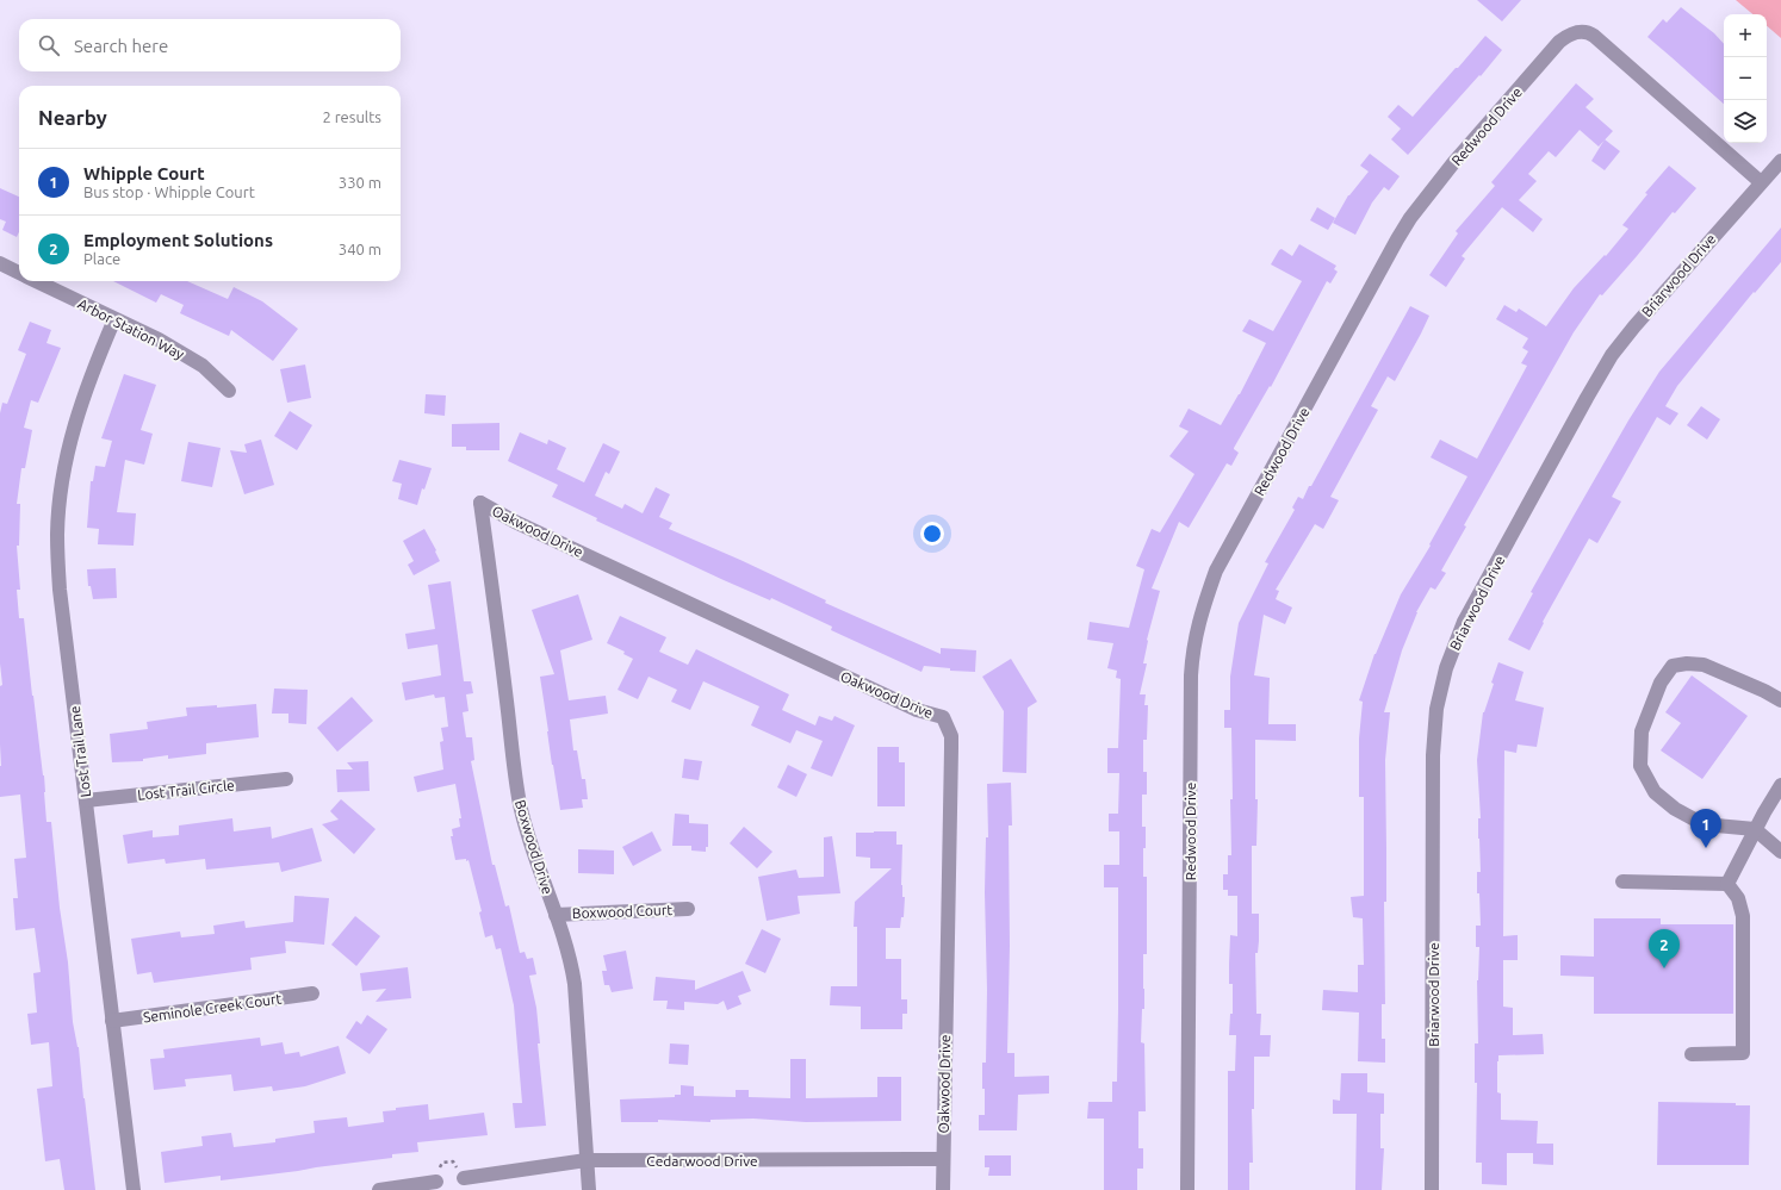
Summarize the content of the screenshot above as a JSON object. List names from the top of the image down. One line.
{"streets":{"street":["Redwood Drive","Briarwood Drive","Arbor Station Way","Oakwood Drive","Lost Trail Lane","Lost Trail Circle","Boxwood Drive","Boxwood Court","Seminole Creek Court","Cedarwood Drive"]},"crossings":[["Redwood Drive","Briarwood Drive"],["Arbor Station Way","Lost Trail Lane"],["Oakwood Drive","Boxwood Drive"],["Oakwood Drive","Cedarwood Drive"],["Lost Trail Lane","Lost Trail Circle"],["Lost Trail Lane","Seminole Creek Court"],["Boxwood Drive","Boxwood Court"],["Boxwood Drive","Cedarwood Drive"]],"page":{"map_buttons":["+","−"],"search":"Search here","heading":["Nearby","2 results"],"list":[{"mark":"1","name":"Whipple Court","note":"Bus stop · Whipple Court","value":"330 m"},{"mark":"2","name":"Employment Solutions","note":"Place","value":"340 m"}],"pins":["1","2"]}}
